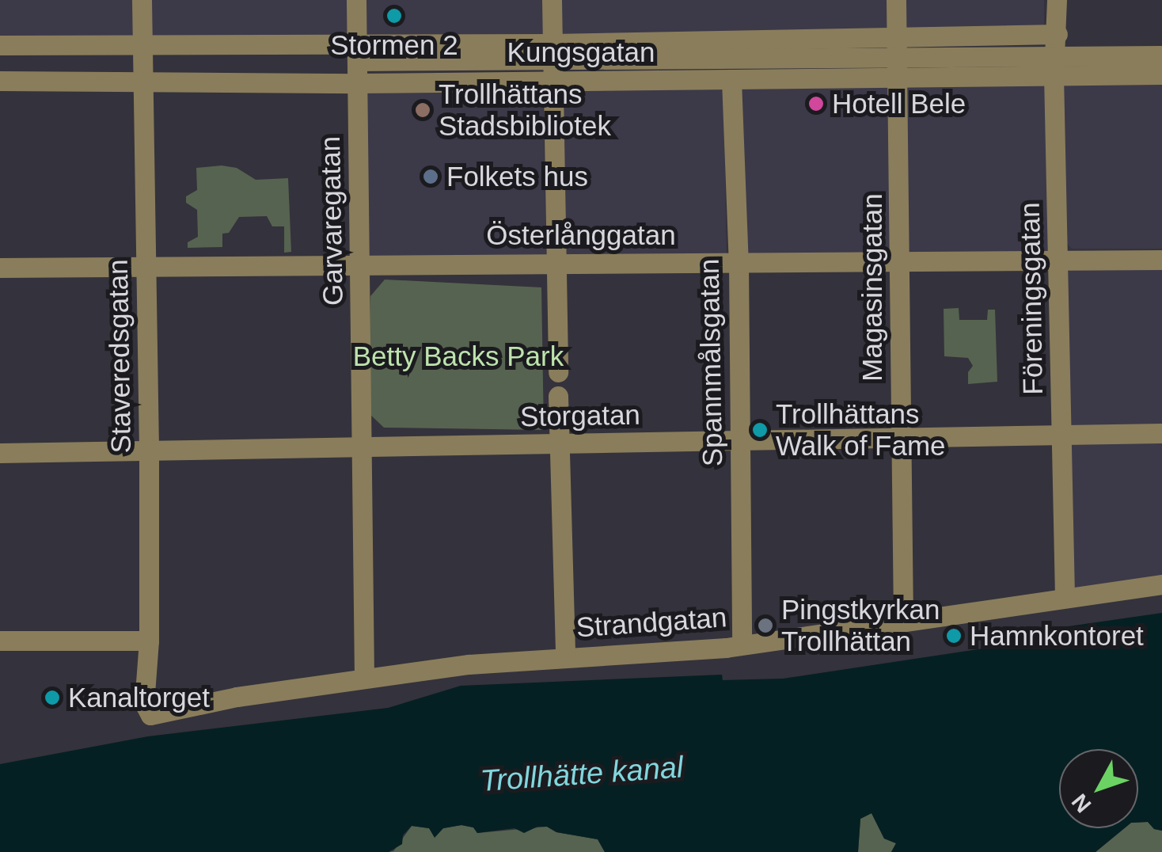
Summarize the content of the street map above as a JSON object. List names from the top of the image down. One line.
{"streets":{"street":["Kungsgatan","Garvaregatan","Österlånggatan","Magasinsgatan","Föreningsgatan","Staveredsgatan","Spannmålsgatan","Storgatan","Strandgatan"]},"crossings":[["Kungsgatan","Garvaregatan"],["Kungsgatan","Magasinsgatan"],["Kungsgatan","Föreningsgatan"],["Kungsgatan","Staveredsgatan"],["Kungsgatan","Spannmålsgatan"],["Garvaregatan","Österlånggatan"],["Garvaregatan","Storgatan"],["Garvaregatan","Strandgatan"],["Österlånggatan","Magasinsgatan"],["Österlånggatan","Föreningsgatan"],["Österlånggatan","Staveredsgatan"],["Österlånggatan","Spannmålsgatan"],["Magasinsgatan","Storgatan"],["Magasinsgatan","Strandgatan"],["Föreningsgatan","Storgatan"],["Föreningsgatan","Strandgatan"],["Staveredsgatan","Storgatan"],["Staveredsgatan","Strandgatan"],["Spannmålsgatan","Storgatan"],["Spannmålsgatan","Strandgatan"]],"water":["Trollhätte kanal"],"parks":["Betty Backs Park"],"places":["Stormen 2","Hotell Bele","Trollhättans Stadsbibliotek","Folkets hus","Trollhättans Walk of Fame","Pingstkyrkan Trollhättan","Hamnkontoret","Kanaltorget"],"north":"bottom left"}
